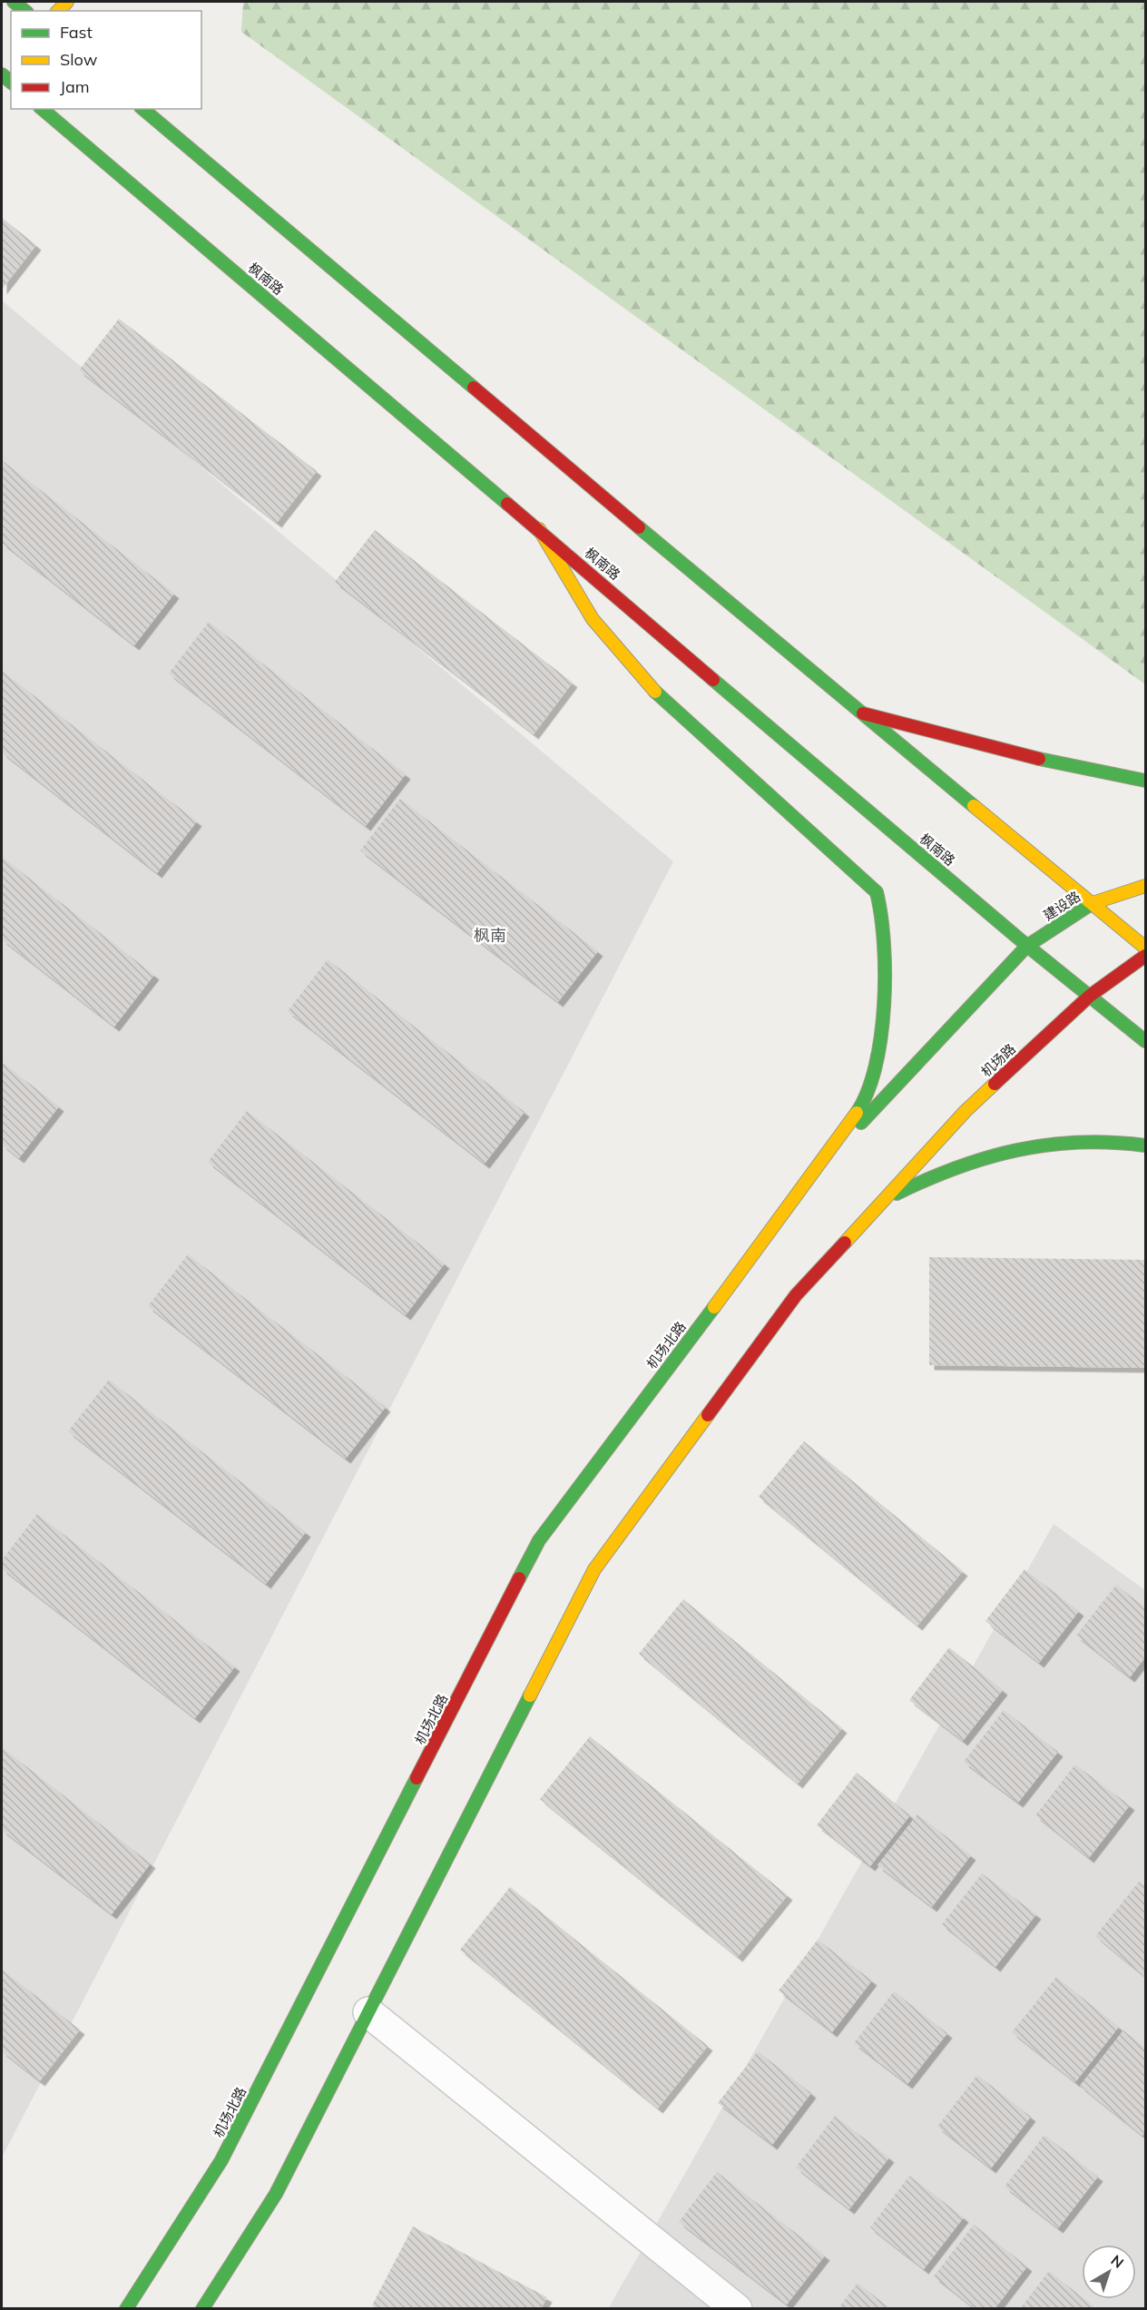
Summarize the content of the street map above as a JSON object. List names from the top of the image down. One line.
{"streets":{"main road":["枫南路","建设路","机场路","机场北路"]},"crossings":[["枫南路","建设路"],["枫南路","机场路"]],"districts":["枫南"],"legend":["Fast","Slow","Jam"],"north":"top right"}
